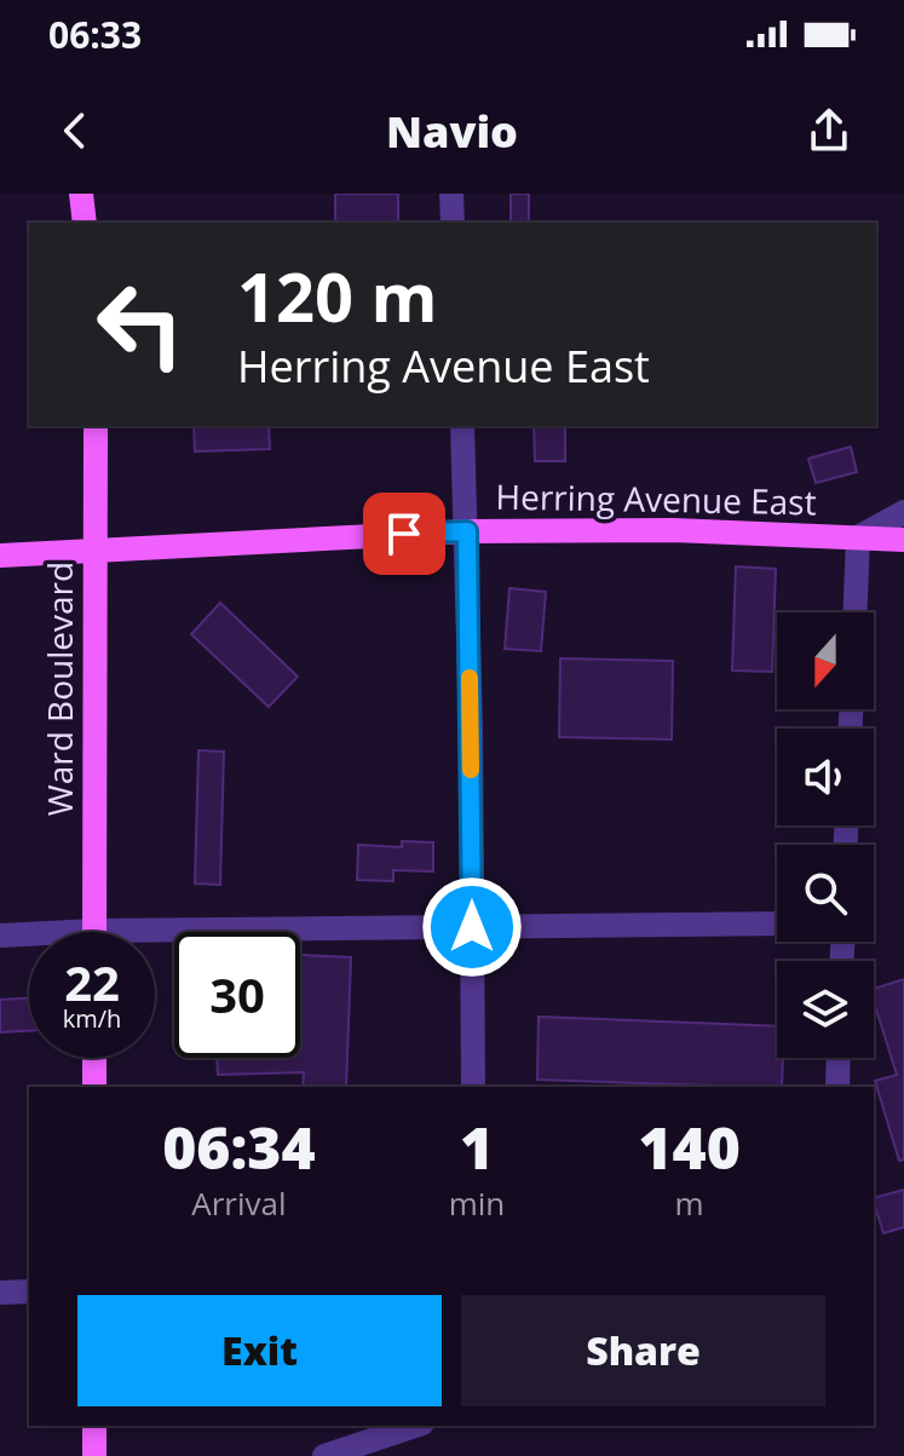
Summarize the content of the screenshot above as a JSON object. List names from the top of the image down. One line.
{"streets":{"main road":["Herring Avenue East","Ward Boulevard"]},"crossings":[["Herring Avenue East","Ward Boulevard"]],"north":"bottom","page":{"status":"06:33","header":"Navio","turn":["120 m","Herring Avenue East"],"speed":"22 km/h","limit":"30","eta":["06:34","Arrival","1","min","140","m"],"buttons":["Exit","Share"]}}
